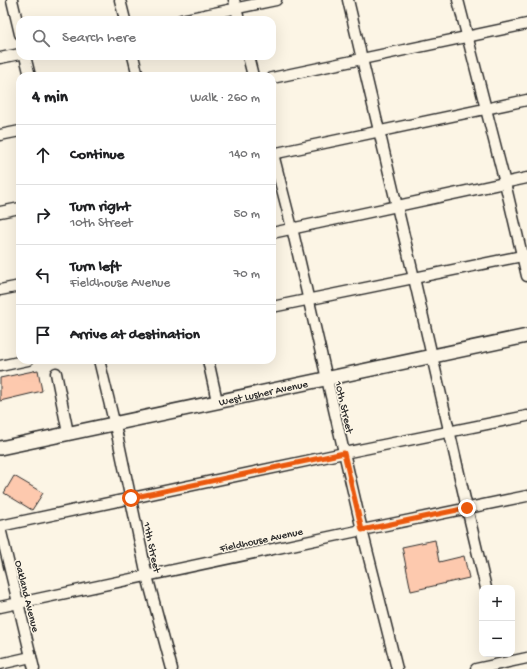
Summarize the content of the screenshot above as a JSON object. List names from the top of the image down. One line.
{"streets":{"main road":["West Lusher Avenue"],"street":["10th Street","Fieldhouse Avenue","11th Street","Oakland Avenue"]},"crossings":[["West Lusher Avenue","10th Street"],["West Lusher Avenue","11th Street"],["10th Street","Fieldhouse Avenue"],["Fieldhouse Avenue","11th Street"],["Fieldhouse Avenue","Oakland Avenue"]],"page":{"search":"Search here","heading":["4 min","Walk · 260 m"],"list":[["Continue","140 m"],["Turn right","10th Street","50 m"],["Turn left","Fieldhouse Avenue","70 m"],"Arrive at destination"],"map_buttons":["+","−"]}}
